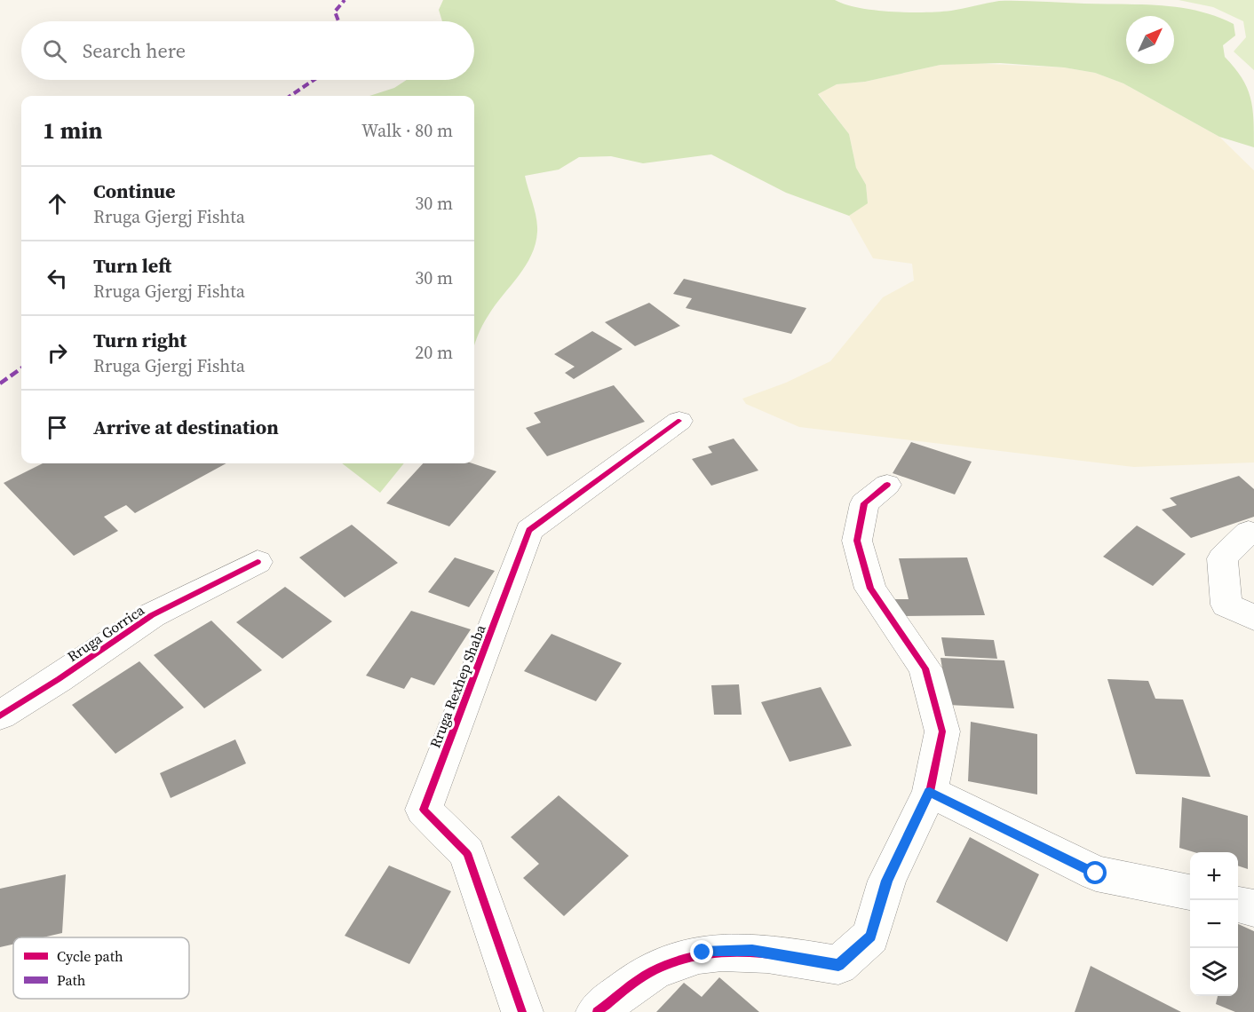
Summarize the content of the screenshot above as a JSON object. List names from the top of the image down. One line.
{"streets":{"street":["Rruga Gorrica","Rruga Rexhep Shaba"]},"legend":["Cycle path","Path"],"north":"top right","page":{"search":"Search here","heading":["1 min","Walk · 80 m"],"list":[["Continue","Rruga Gjergj Fishta","30 m"],["Turn left","Rruga Gjergj Fishta","30 m"],["Turn right","Rruga Gjergj Fishta","20 m"],"Arrive at destination"],"map_buttons":["+","−"]}}
